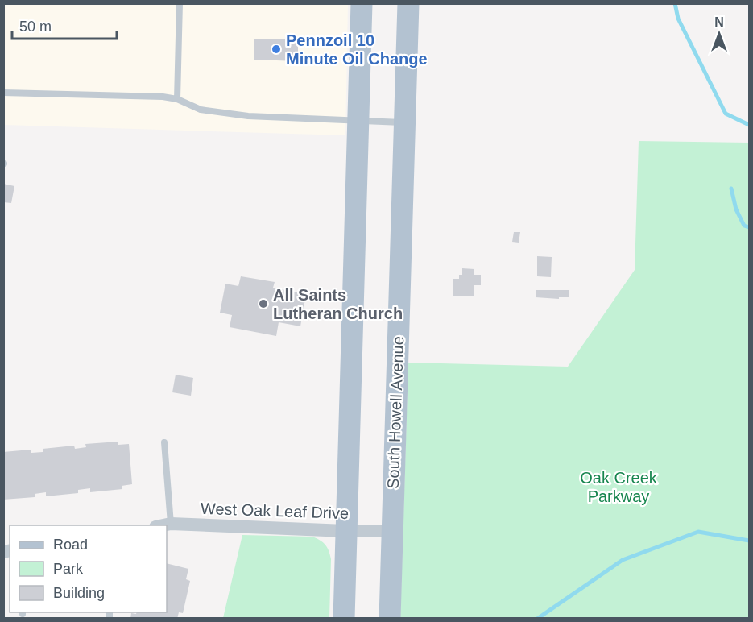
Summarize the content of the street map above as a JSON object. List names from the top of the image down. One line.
{"streets":{"main road":["South Howell Avenue"],"street":["West Oak Leaf Drive"]},"crossings":[["South Howell Avenue","West Oak Leaf Drive"]],"parks":["Oak Creek Parkway"],"places":["Pennzoil 10 Minute Oil Change","All Saints Lutheran Church"],"legend":["Road","Park","Building"],"scale_bar":"50 m","north":"top"}
